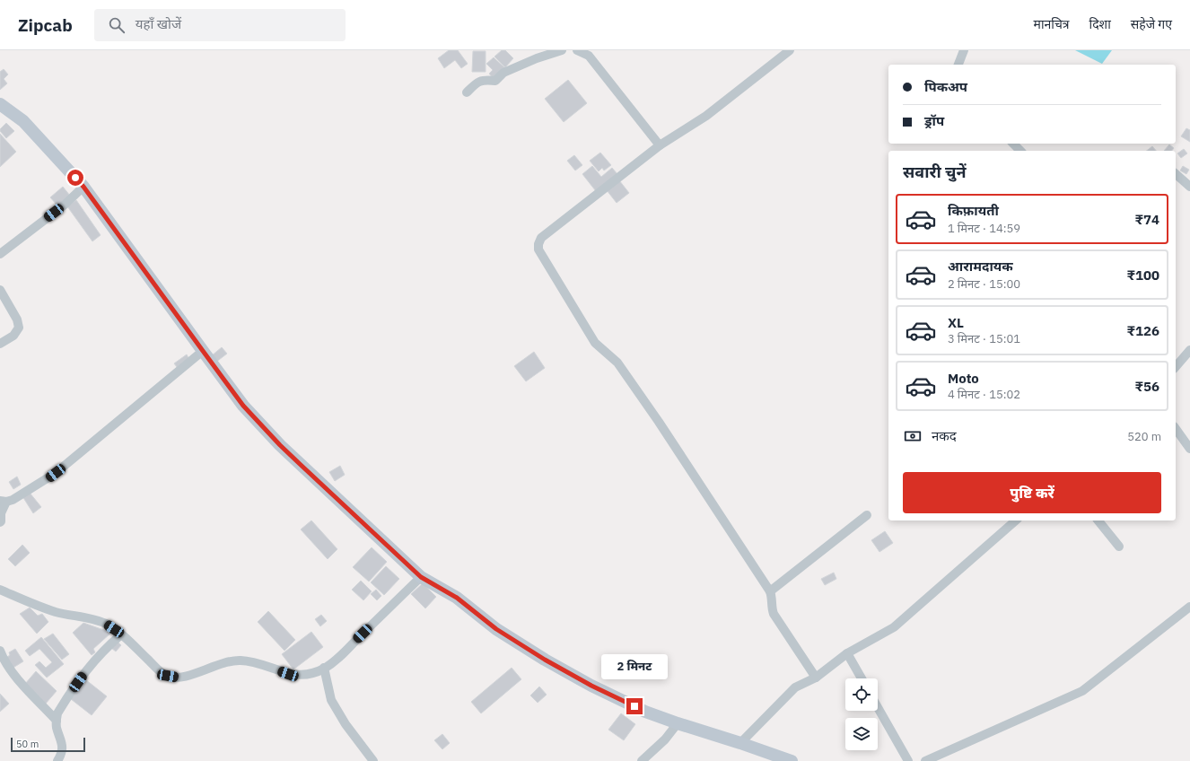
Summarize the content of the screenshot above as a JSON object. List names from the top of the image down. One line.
{"scale_bar":"50 m","page":{"header":"Zipcab","search":"यहाँ खोजें","nav":["मानचित्र","दिशा","सहेजे गए"],"banner":["पिकअप","ड्रॉप"],"heading":"सवारी चुनें","list":[{"name":"किफ़ायती","note":"1 मिनट · 14:59","value":"₹74"},{"name":"आरामदायक","note":"2 मिनट · 15:00","value":"₹100"},{"name":"XL","note":"3 मिनट · 15:01","value":"₹126"},{"name":"Moto","note":"4 मिनट · 15:02","value":"₹56"}],"pay":["नकद","520 m"],"buttons":"पुष्टि करें","bubble":"2 मिनट","scale":"50 m"}}
